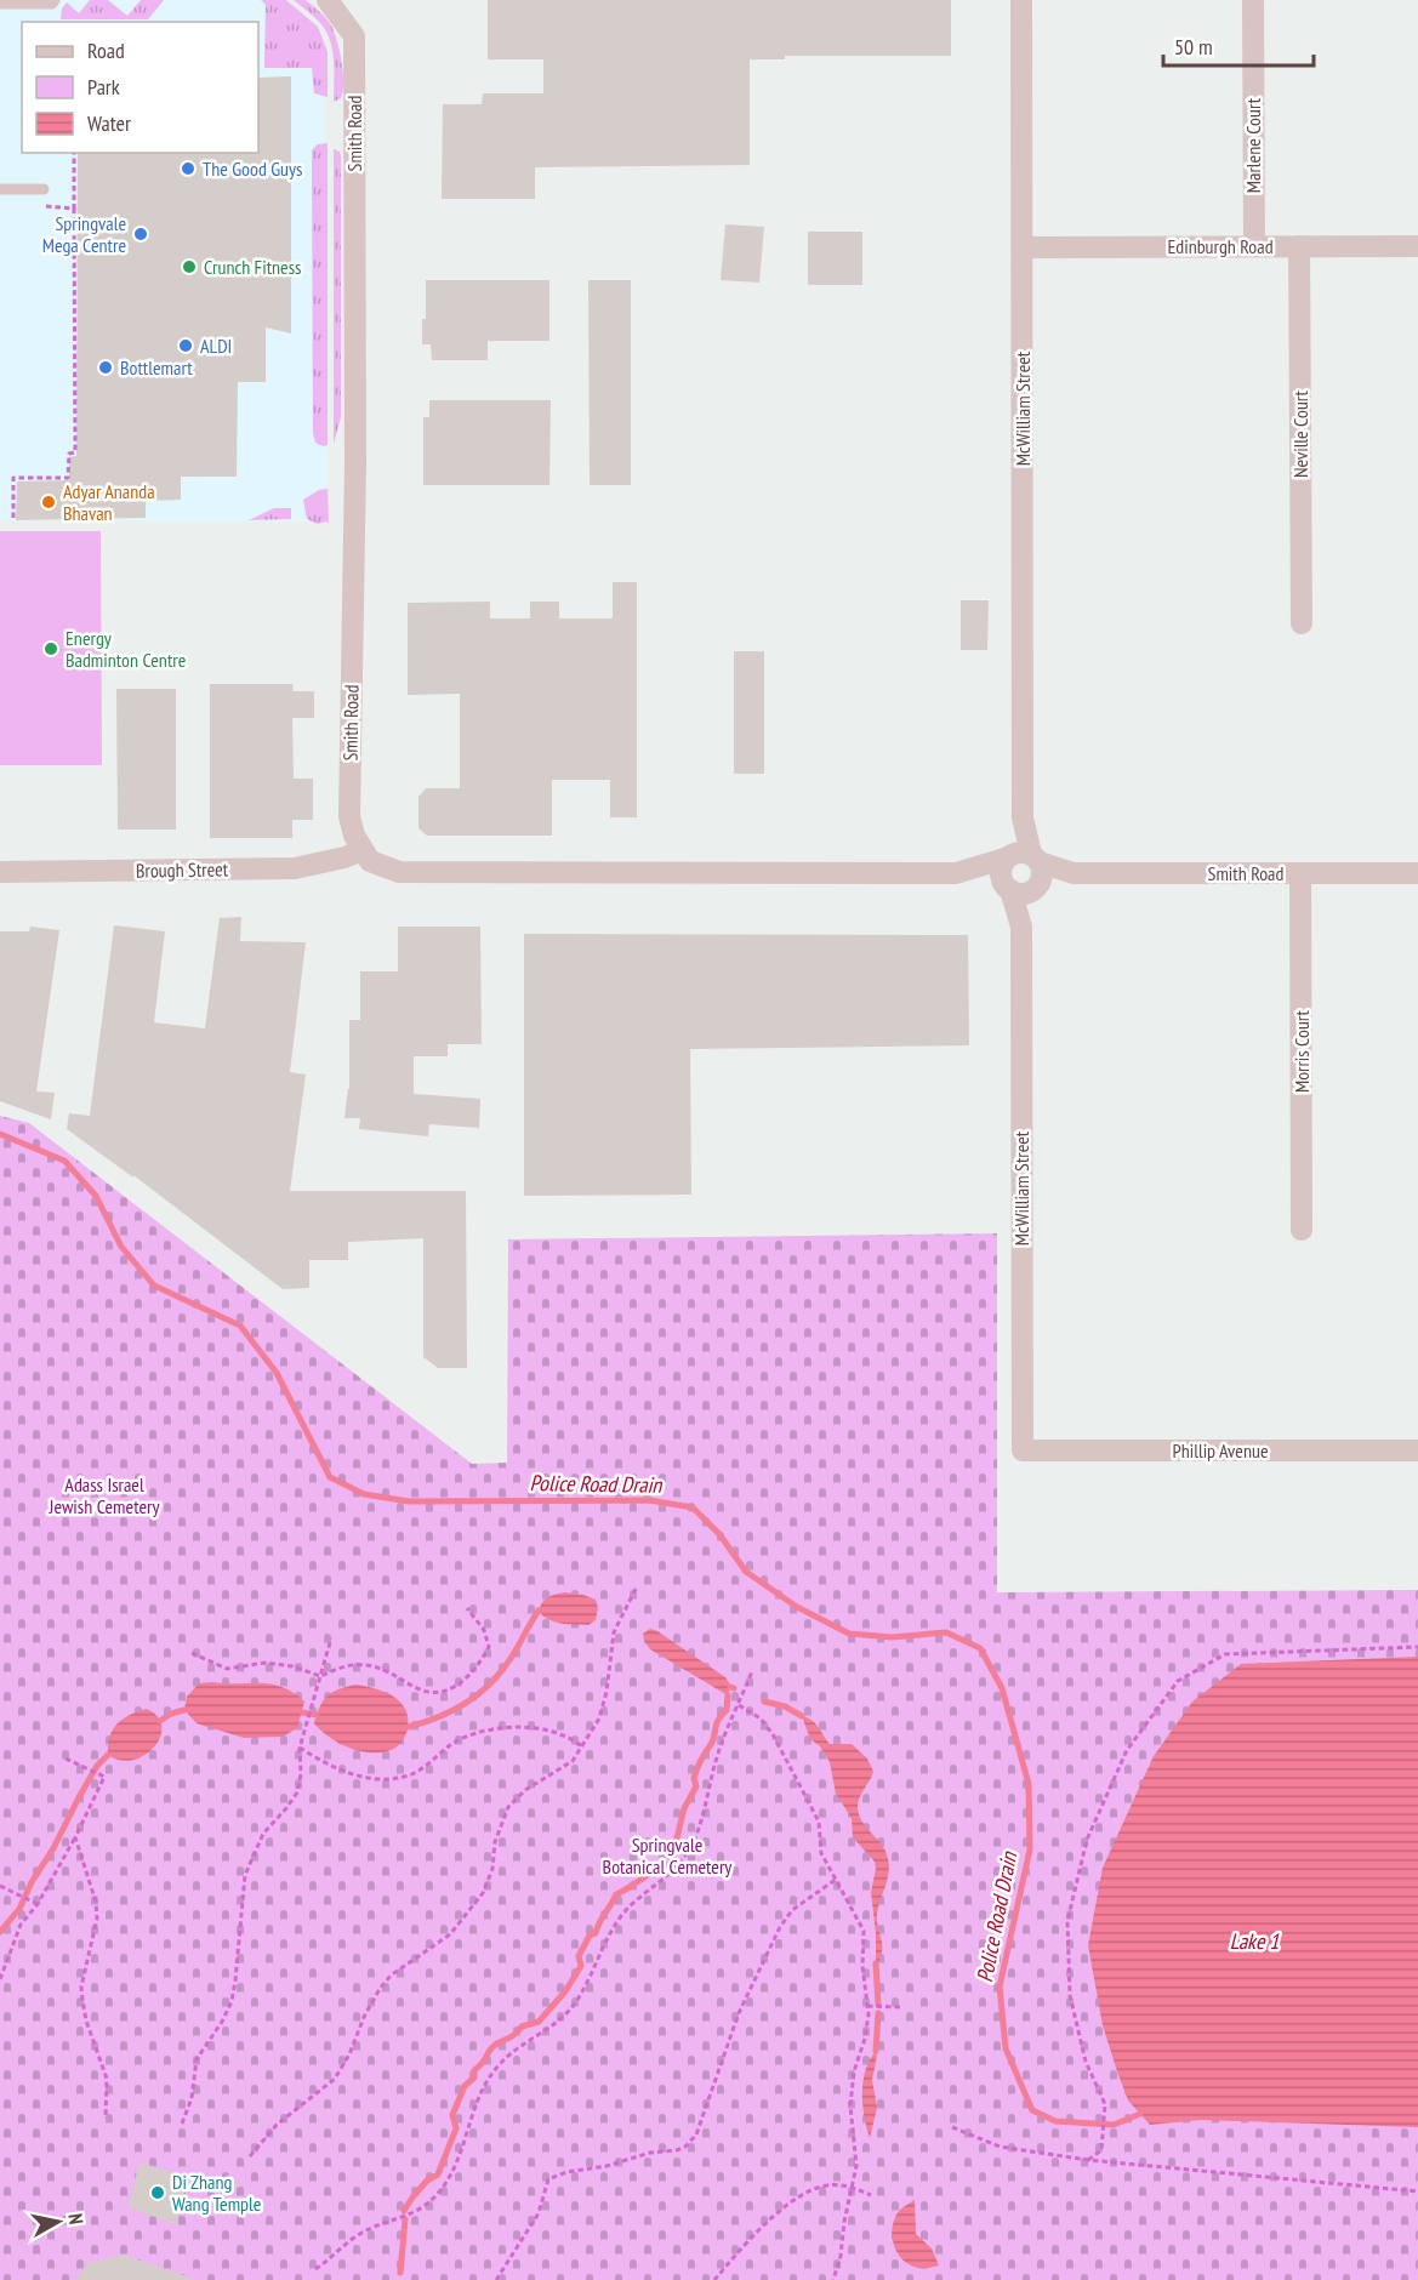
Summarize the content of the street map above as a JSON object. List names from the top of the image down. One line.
{"streets":{"street":["Smith Road","Marlene Court","Edinburgh Road","McWilliam Street","Neville Court","Brough Street","Morris Court","Phillip Avenue"]},"crossings":[["Smith Road","McWilliam Street"],["Smith Road","Brough Street"],["Smith Road","Morris Court"],["Marlene Court","Edinburgh Road"],["Edinburgh Road","McWilliam Street"],["Edinburgh Road","Neville Court"],["McWilliam Street","Phillip Avenue"]],"water":["Police Road Drain","Lake 1"],"parks":["Adass Israel Jewish Cemetery","Springvale Botanical Cemetery"],"places":["The Good Guys","Springvale Mega Centre","Crunch Fitness","ALDI","Bottlemart","Adyar Ananda Bhavan","Energy Badminton Centre","Di Zhang Wang Temple"],"legend":["Road","Park","Water"],"scale_bar":"50 m","north":"right"}
